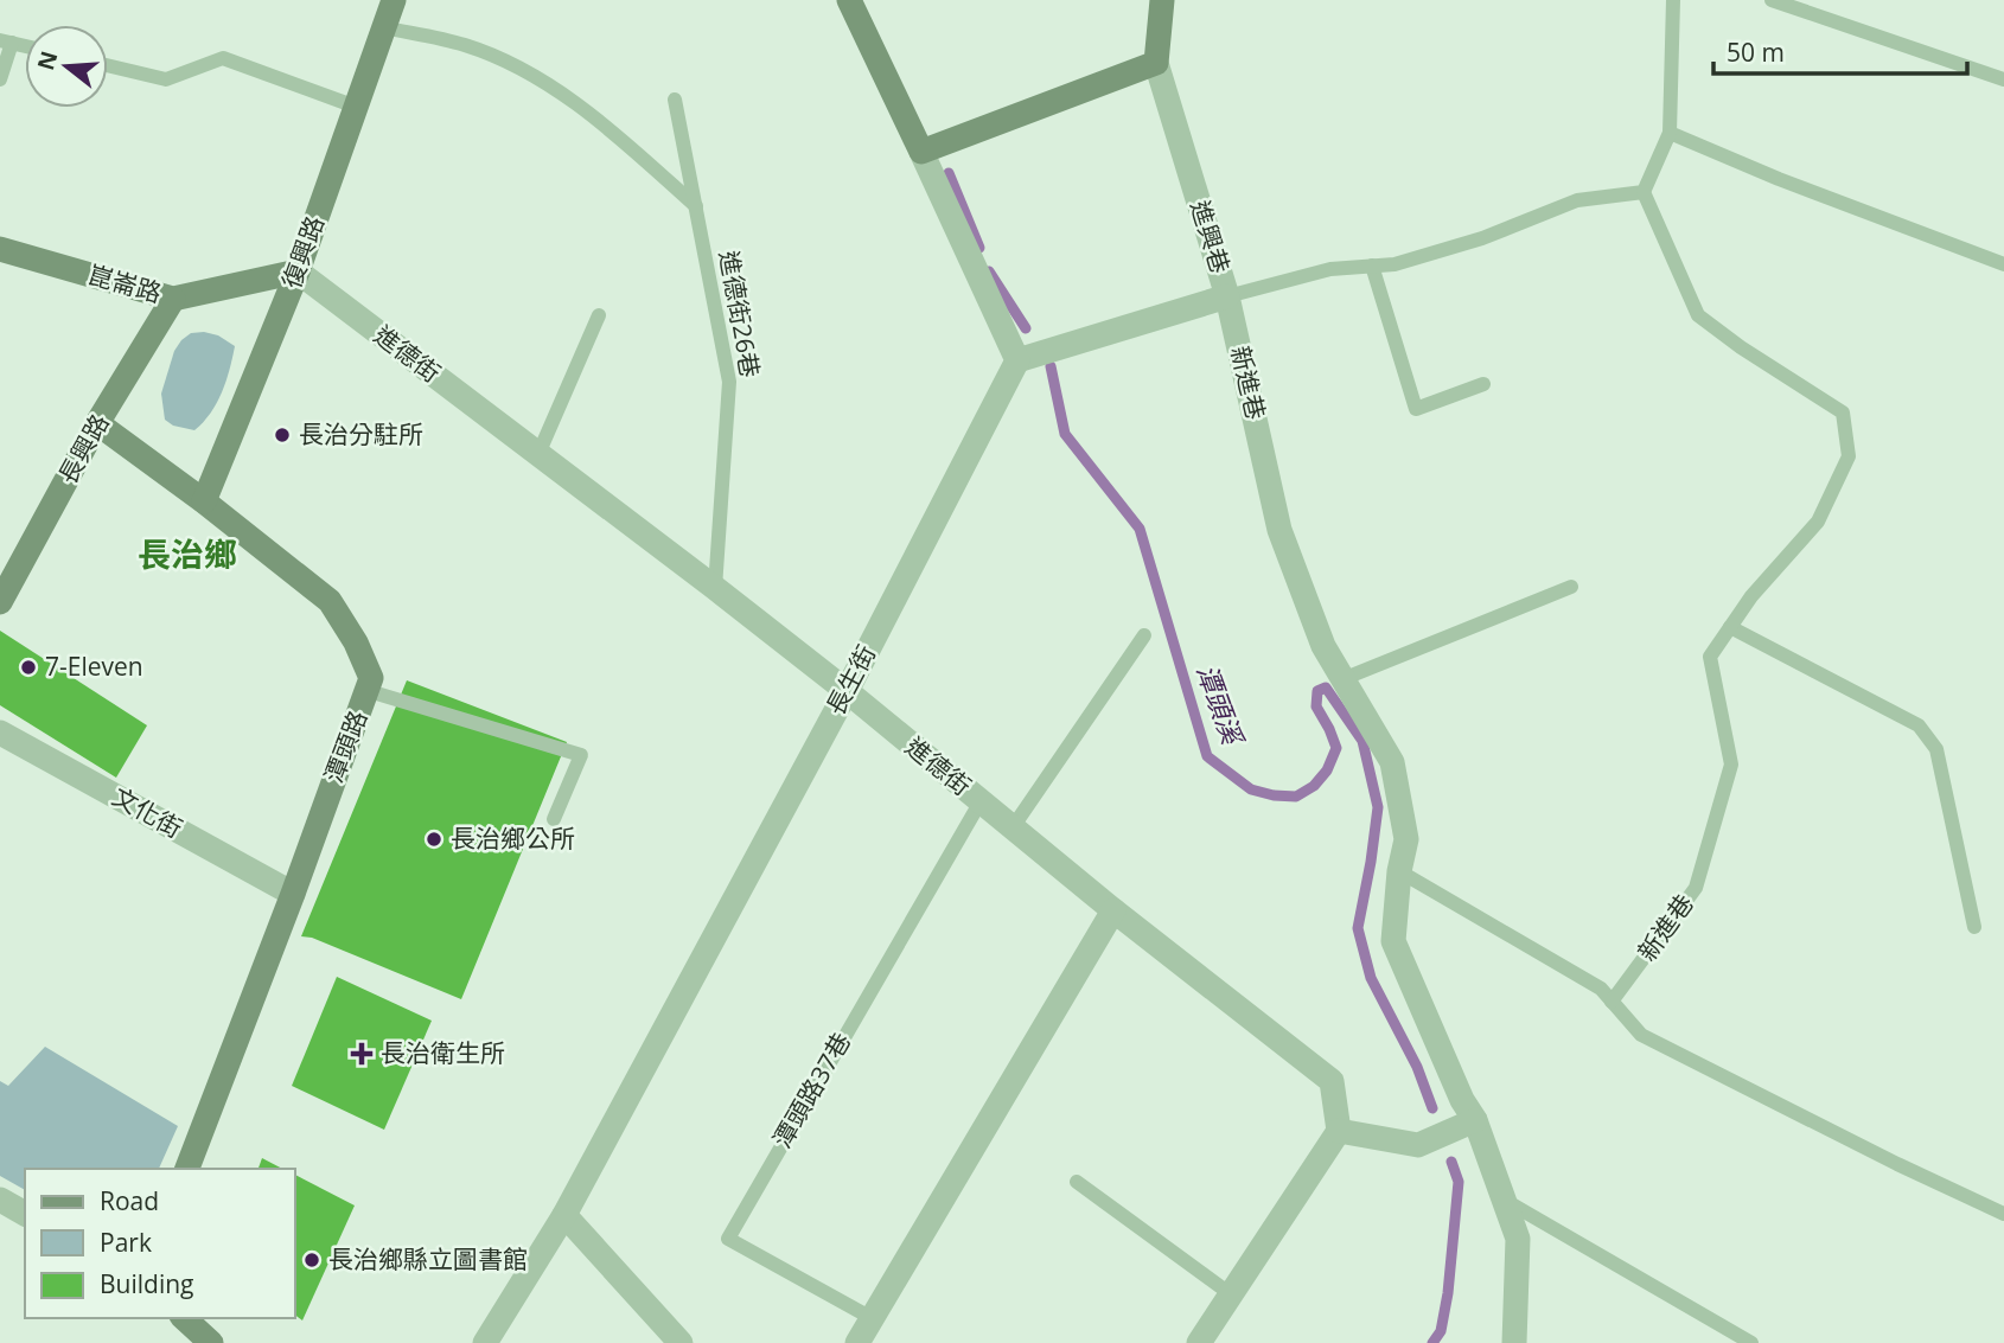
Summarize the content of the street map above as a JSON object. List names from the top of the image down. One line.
{"streets":{"street":["進興巷","復興路","崑崙路","進德街","新進巷","長興路","長生街","潭頭路","文化街"],"lane":["進德街26巷","潭頭路37巷"]},"crossings":[["進興巷","新進巷"],["進興巷","長生街"],["復興路","崑崙路"],["復興路","進德街"],["復興路","潭頭路"],["崑崙路","進德街"],["崑崙路","長興路"],["進德街26巷","進德街"],["進德街","長生街"],["進德街","潭頭路37巷"],["長興路","潭頭路"],["潭頭路","文化街"]],"districts":["長治鄉"],"water":["潭頭溪"],"places":{"other":["長治分駐所","7-Eleven","長治鄉公所","長治鄉縣立圖書館"],"health":["長治衛生所"]},"legend":["Road","Park","Building"],"scale_bar":"50 m","north":"left"}
